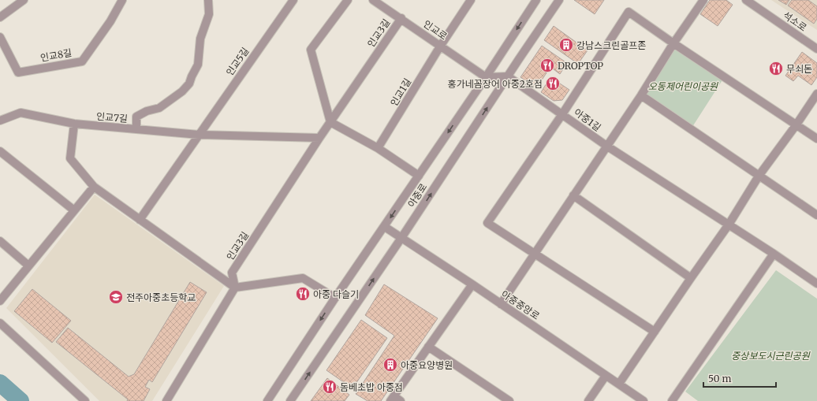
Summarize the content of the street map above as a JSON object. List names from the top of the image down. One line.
{"streets":{"street":["석소로","인교로","인교3길","인교8길","인교5길","인교1길","인교7길","아중1길","아중로","아중중앙로"]},"crossings":[["인교로","인교3길"],["인교로","인교1길"],["인교로","아중로"],["아중로","아중중앙로"]],"parks":["오동제어린이공원","중상보도시근린공원"],"places":{"building":["강남스크린골프존","아중요양병원"],"restaurant":["DROPTOP","무쇠돈","홍가네꼼장어 아중2호점","아중 다슬기","돔베초밥 아중점"],"school or university":["전주아중초등학교"]},"scale_bar":"50 m"}
